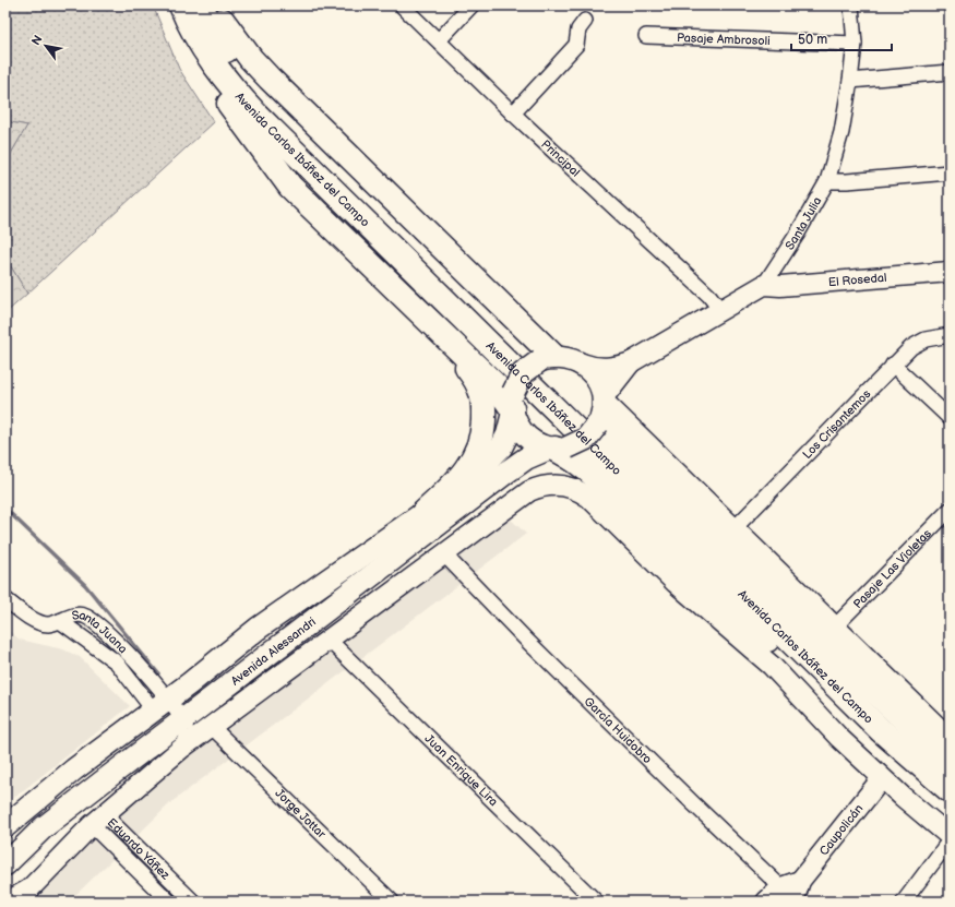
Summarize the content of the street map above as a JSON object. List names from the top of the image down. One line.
{"streets":{"highway":["Avenida Carlos Ibáñez del Campo"],"main road":["Santa Julia","El Rosedal","Avenida Alessandri","Caupolicán"],"street":["Pasaje Ambrosoli","Principal","Los Crisantemos","Pasaje Las Violetas","Santa Juana","García Huidobro","Juan Enrique Lira","Jorge Jottar","Eduardo Yáñez"]},"crossings":[["Pasaje Ambrosoli","Santa Julia"],["Principal","Santa Julia"],["Santa Julia","El Rosedal"],["Santa Julia","Avenida Alessandri"],["Avenida Alessandri","García Huidobro"],["Avenida Alessandri","Juan Enrique Lira"],["Avenida Alessandri","Jorge Jottar"],["Avenida Alessandri","Eduardo Yáñez"],["García Huidobro","Caupolicán"]],"scale_bar":"50 m","north":"top left"}
